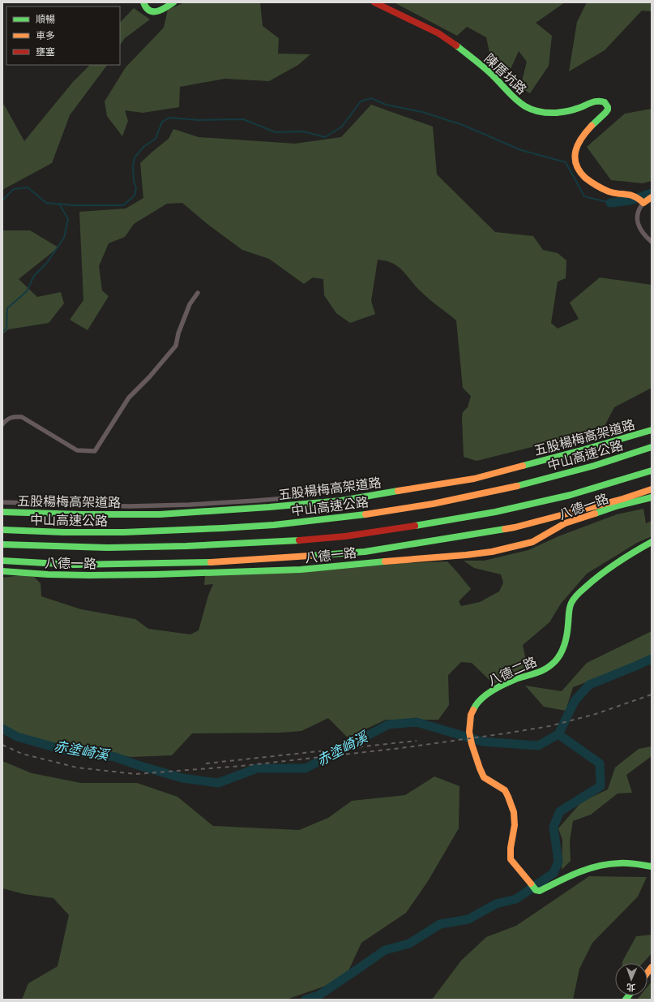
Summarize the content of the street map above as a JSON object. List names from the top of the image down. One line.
{"streets":{"main road":["陳厝坑路","五股楊梅高架道路","中山高速公路","八德一路","八德二路"]},"water":["赤塗崎溪"],"legend":["順暢","車多","壅塞"],"north":"bottom"}
